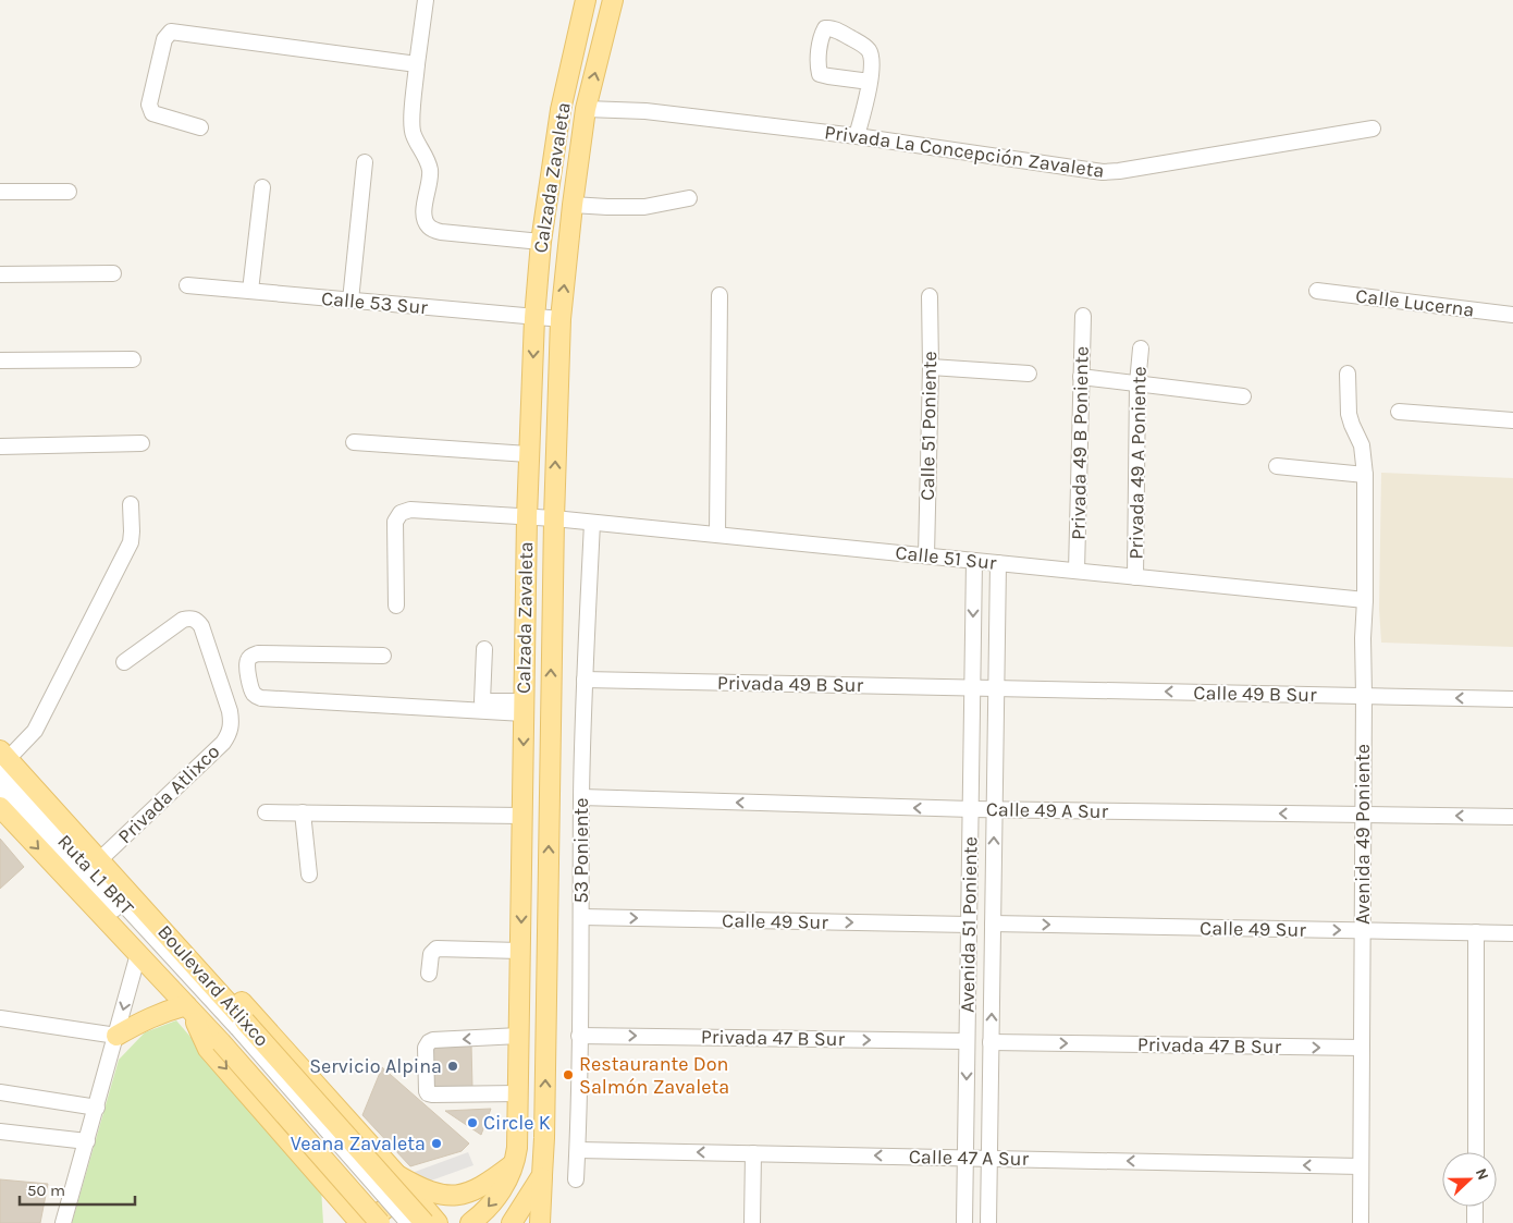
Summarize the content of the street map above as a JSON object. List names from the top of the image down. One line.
{"streets":{"main road":["Calzada Zavaleta","Boulevard Atlixco"],"street":["Privada La Concepción Zavaleta","Calle 53 Sur","Calle Lucerna","Calle 51 Poniente","Privada 49 B Poniente","Privada 49 A Poniente","Calle 51 Sur","Privada 49 B Sur","Calle 49 B Sur","Privada Atlixco","Calle 49 A Sur","Avenida 49 Poniente","53 Poniente","Ruta L1 BRT","Calle 49 Sur","Avenida 51 Poniente","Privada 47 B Sur","Calle 47 A Sur"]},"crossings":[["Privada La Concepción Zavaleta","Calzada Zavaleta"],["Calzada Zavaleta","Calle 53 Sur"],["Calzada Zavaleta","Calle 51 Sur"],["Calle 51 Poniente","Calle 51 Sur"],["Privada 49 B Poniente","Calle 51 Sur"],["Privada 49 A Poniente","Calle 51 Sur"],["Calle 51 Sur","Avenida 49 Poniente"],["Calle 51 Sur","53 Poniente"],["Calle 51 Sur","Avenida 51 Poniente"],["Privada 49 B Sur","Calle 49 B Sur"],["Privada 49 B Sur","53 Poniente"],["Privada 49 B Sur","Avenida 51 Poniente"],["Calle 49 B Sur","Avenida 49 Poniente"],["Calle 49 B Sur","Avenida 51 Poniente"],["Privada Atlixco","Boulevard Atlixco"],["Calle 49 A Sur","Avenida 49 Poniente"],["Calle 49 A Sur","53 Poniente"],["Calle 49 A Sur","Avenida 51 Poniente"],["Avenida 49 Poniente","Calle 49 Sur"],["Avenida 49 Poniente","Privada 47 B Sur"],["Avenida 49 Poniente","Calle 47 A Sur"],["53 Poniente","Calle 49 Sur"],["53 Poniente","Privada 47 B Sur"],["53 Poniente","Calle 47 A Sur"],["Ruta L1 BRT","Boulevard Atlixco"],["Calle 49 Sur","Avenida 51 Poniente"],["Avenida 51 Poniente","Privada 47 B Sur"],["Avenida 51 Poniente","Calle 47 A Sur"]],"one_way":["Calle 49 B Sur","Calle 49 A Sur","Calle 49 Sur","Privada 47 B Sur","Calle 47 A Sur"],"places":["Servicio Alpina","Restaurante Don Salmón Zavaleta","Circle K","Veana Zavaleta"],"scale_bar":"50 m","north":"right"}
